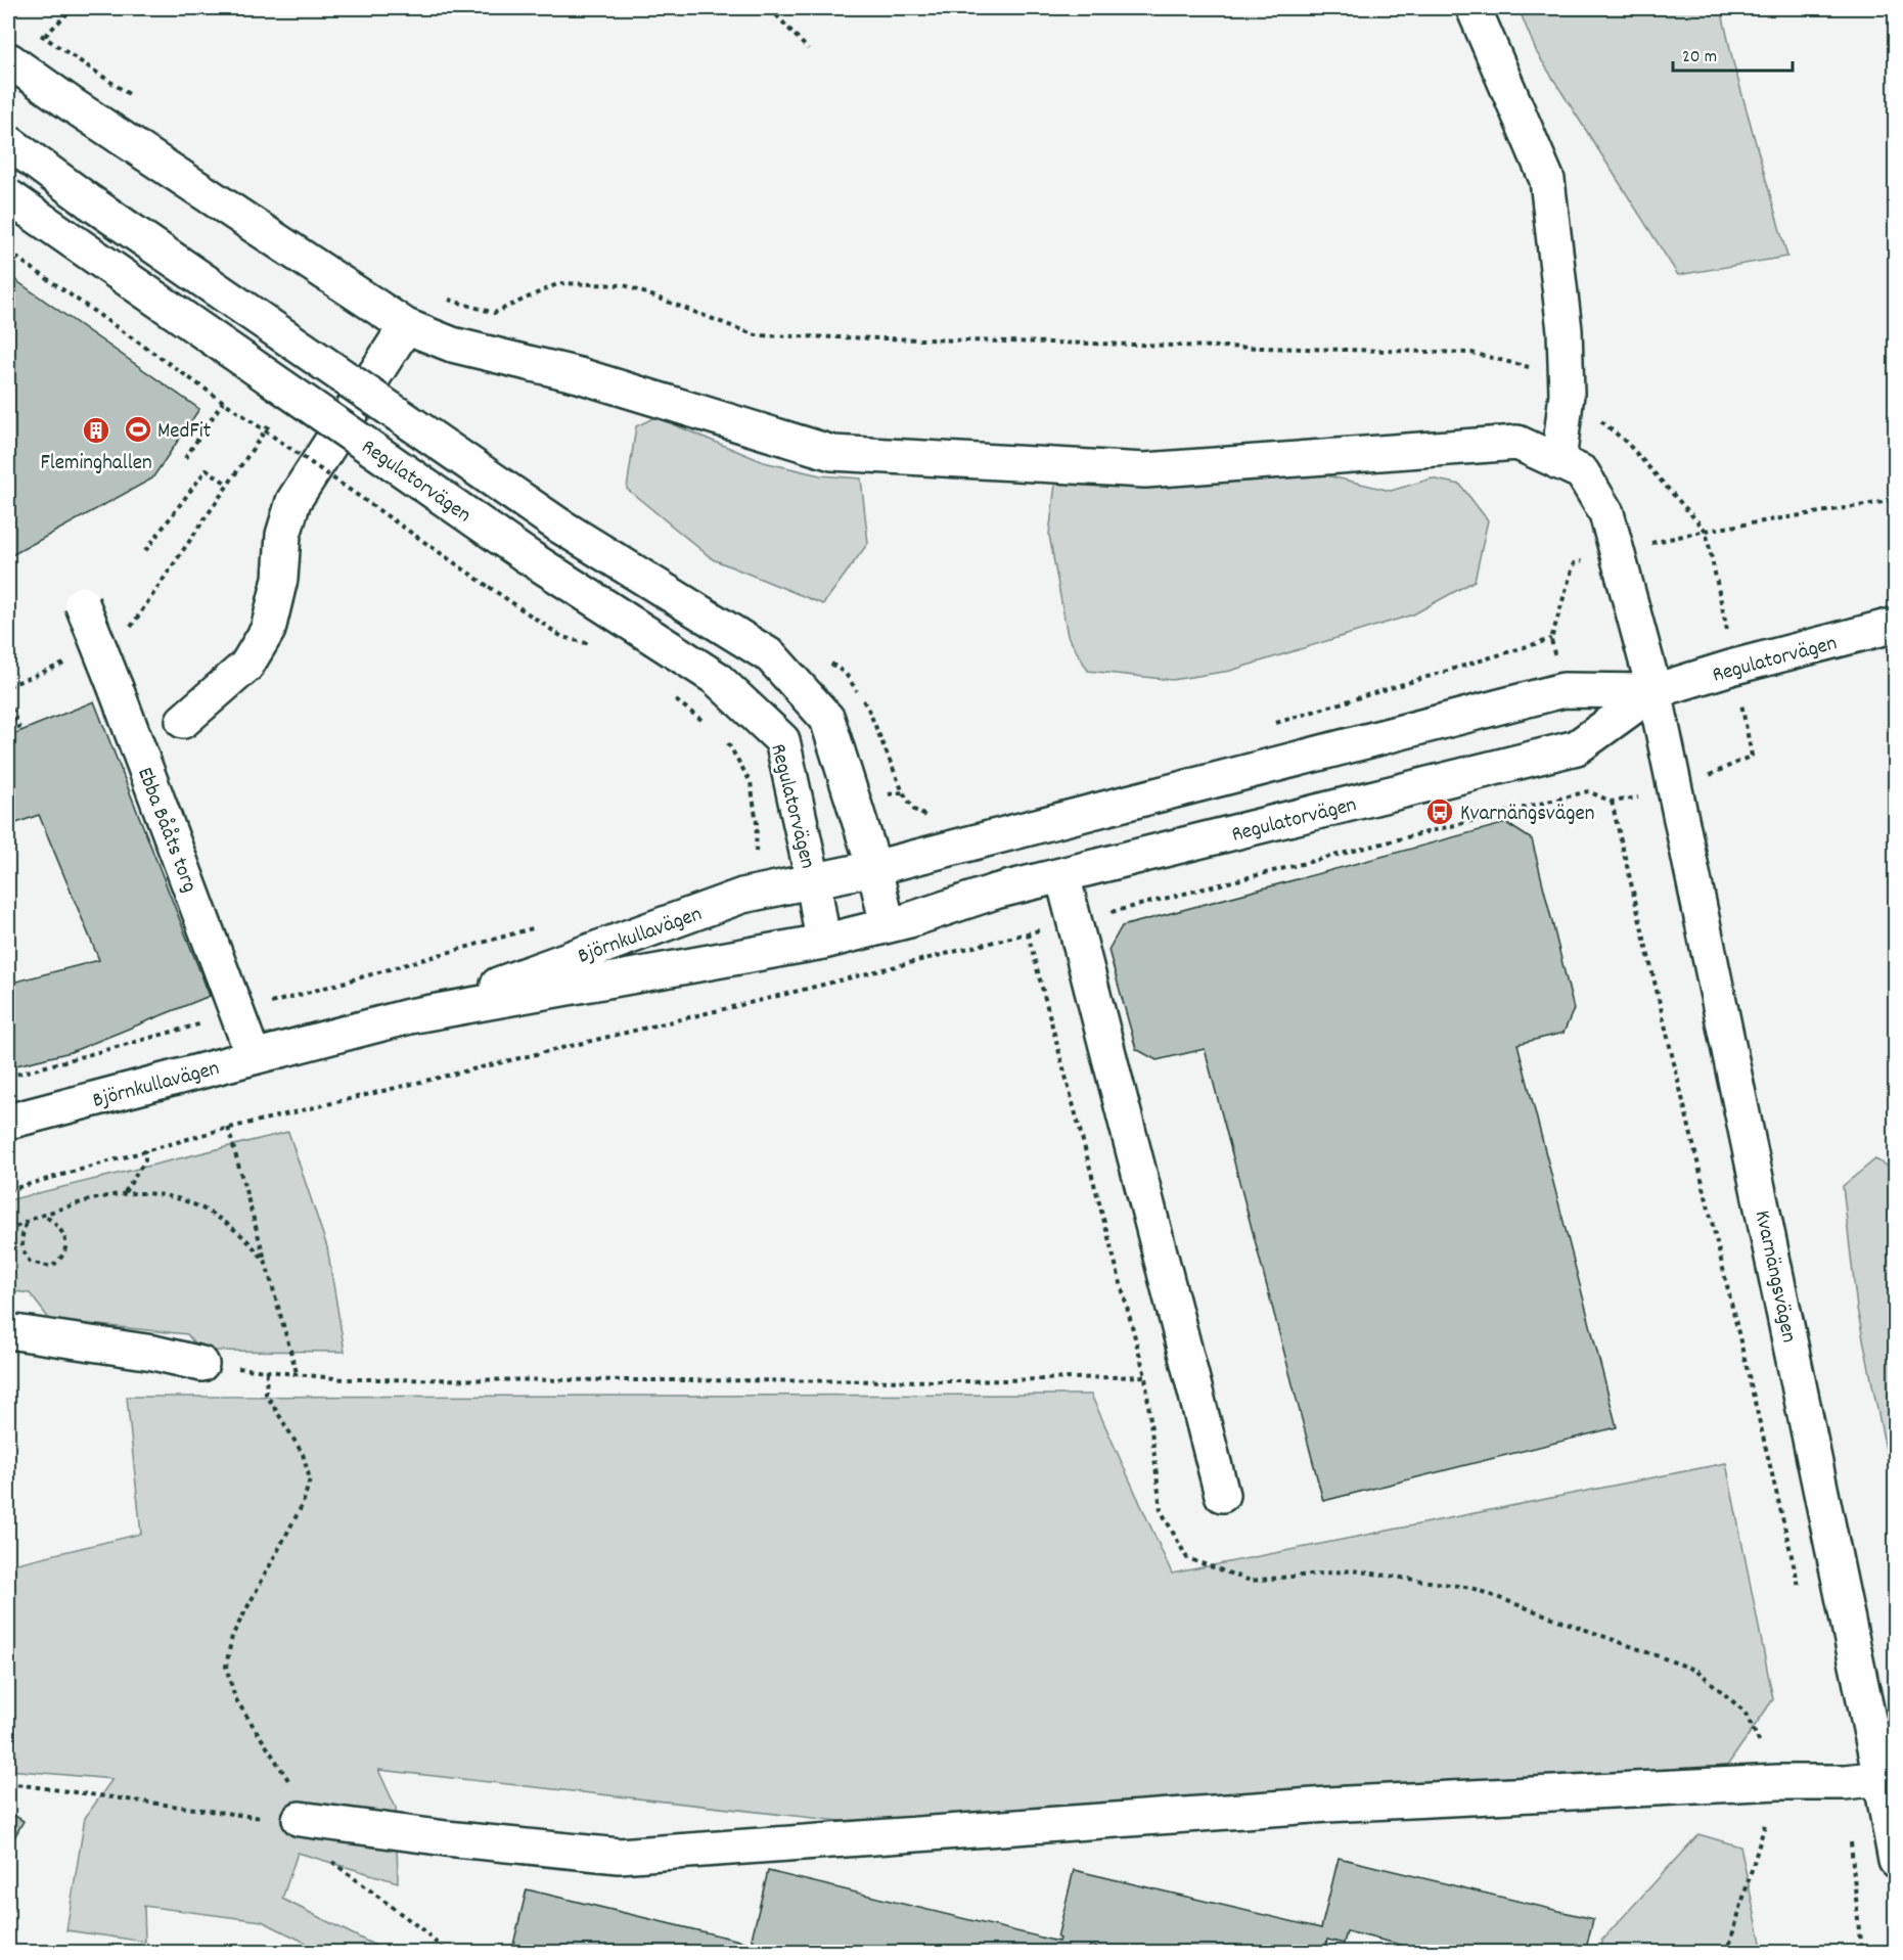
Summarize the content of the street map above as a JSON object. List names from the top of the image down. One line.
{"streets":{"street":["Regulatorvägen","Ebba Bååts torg","Björnkullavägen","Kvarnängsvägen"]},"crossings":[["Regulatorvägen","Björnkullavägen"],["Regulatorvägen","Kvarnängsvägen"],["Ebba Bååts torg","Björnkullavägen"]],"places":{"sports":["MedFit"],"building":["Fleminghallen"],"bus stop":["Kvarnängsvägen"]},"scale_bar":"20 m"}
